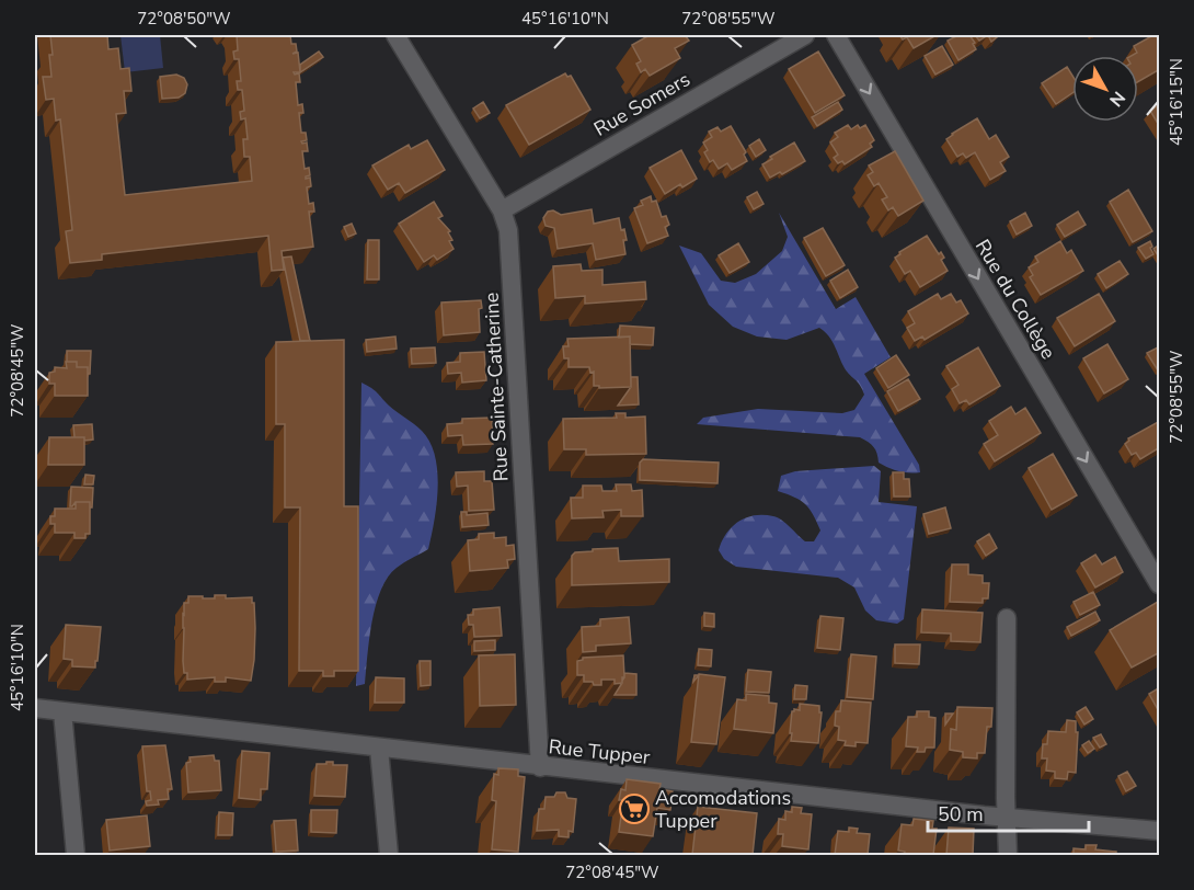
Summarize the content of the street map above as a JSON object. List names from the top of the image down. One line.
{"streets":{"street":["Rue Somers","Rue du Collège","Rue Sainte-Catherine","Rue Tupper"]},"crossings":[["Rue Somers","Rue Sainte-Catherine"],["Rue Sainte-Catherine","Rue Tupper"]],"one_way":["Rue du Collège"],"places":{"supermarket":["Accomodations Tupper"]},"scale_bar":"50 m","north":"bottom right","coordinates":["72°08'50\"W","45°16'10\"N","72°08'55\"W","45°16'15\"N","72°08'45\"W"]}
